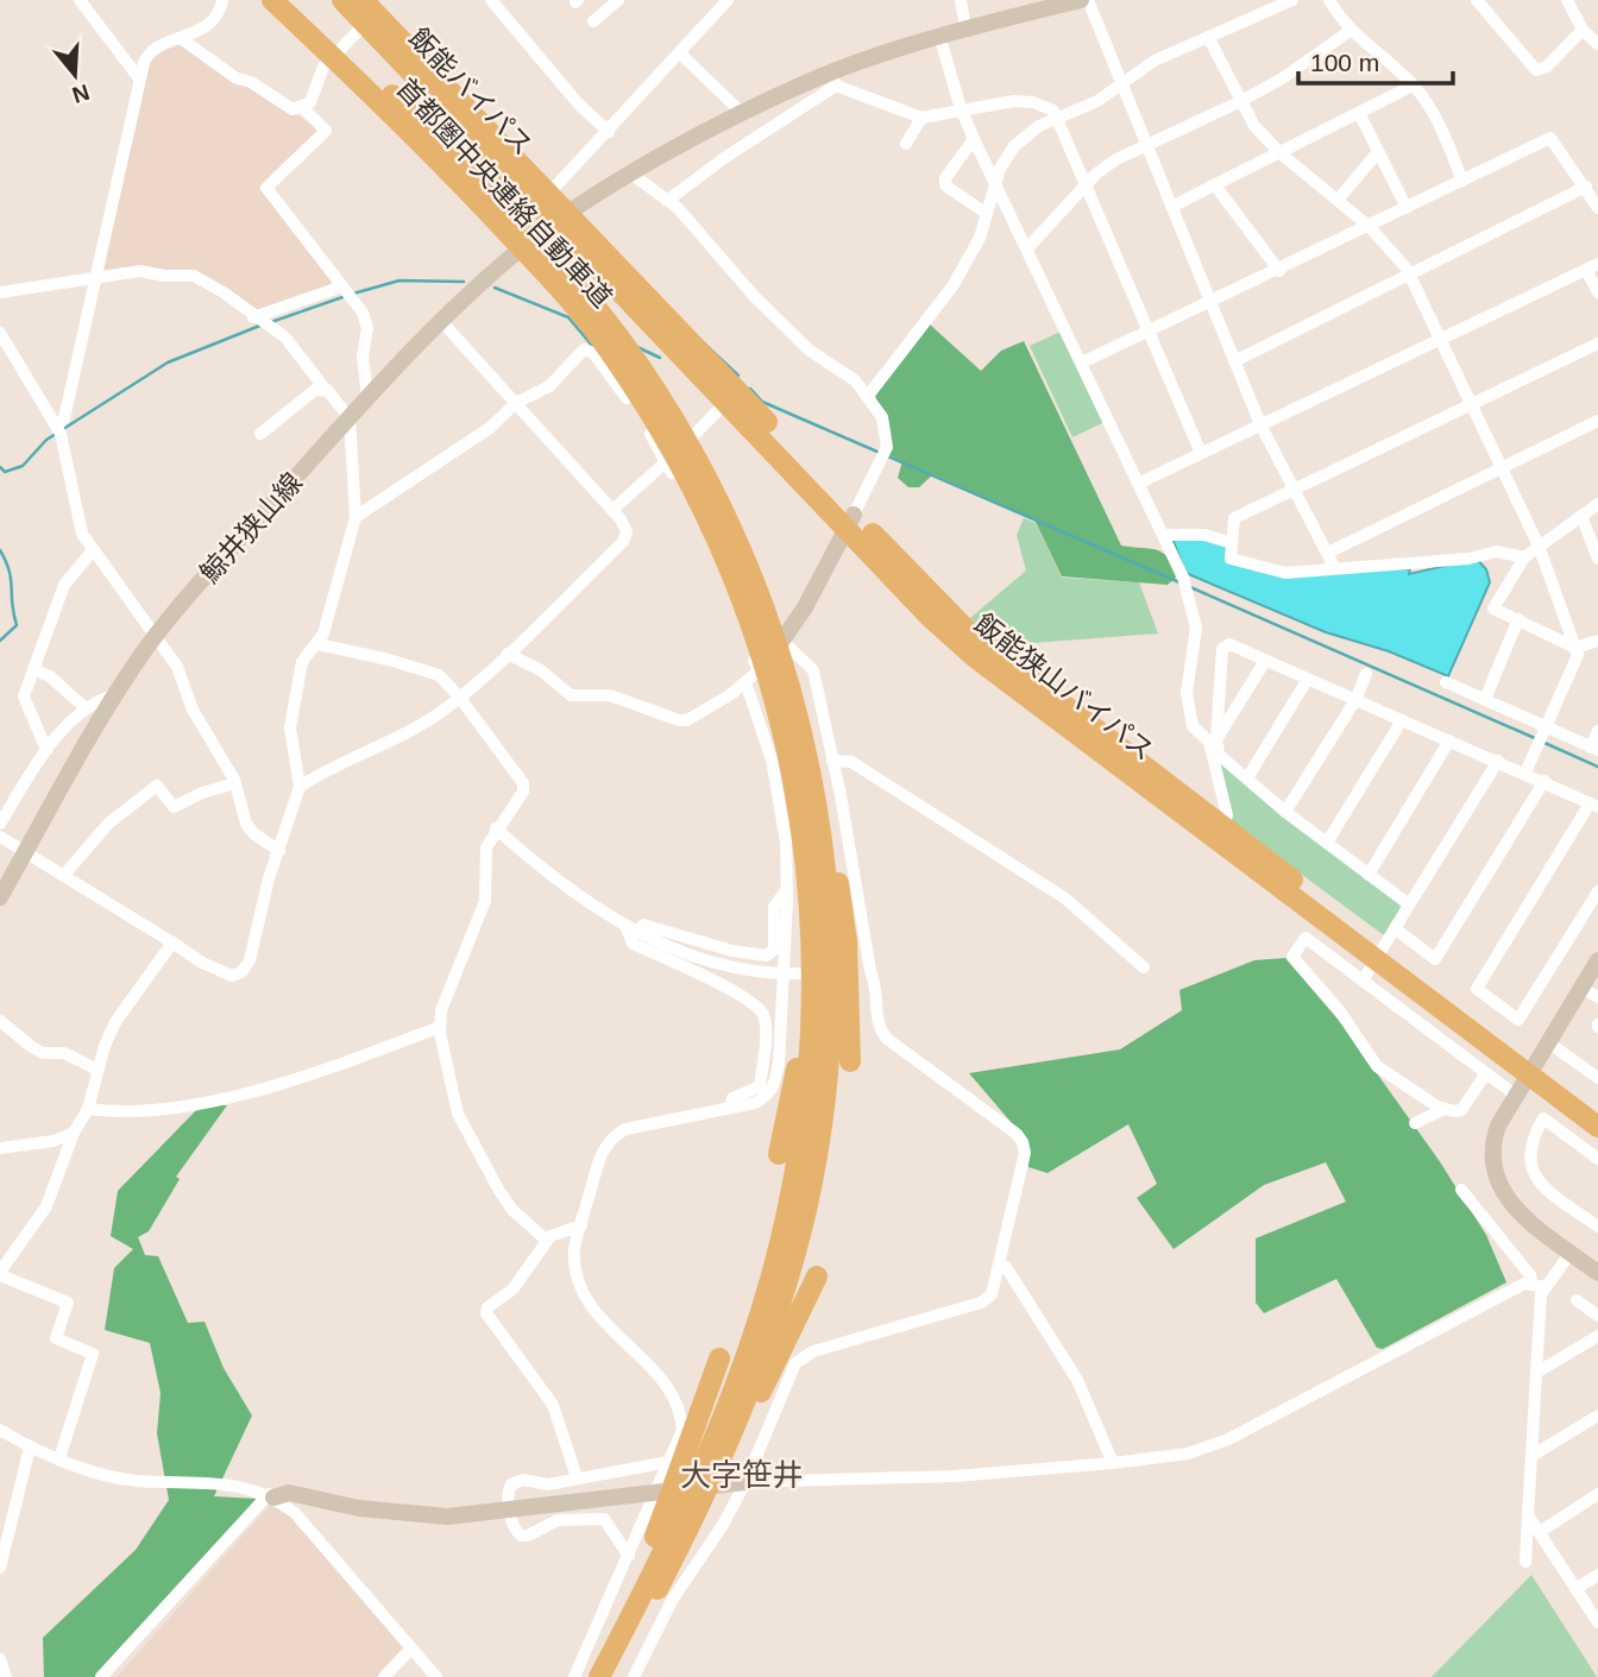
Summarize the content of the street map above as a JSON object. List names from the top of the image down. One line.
{"streets":{"highway":["飯能バイパス","首都圏中央連絡自動車道","飯能狭山バイパス"],"street":["鯨井狭山線"]},"crossings":[["飯能バイパス","鯨井狭山線"],["飯能バイパス","飯能狭山バイパス"],["鯨井狭山線","飯能狭山バイパス"]],"districts":["大字笹井"],"scale_bar":"100 m","north":"bottom"}
